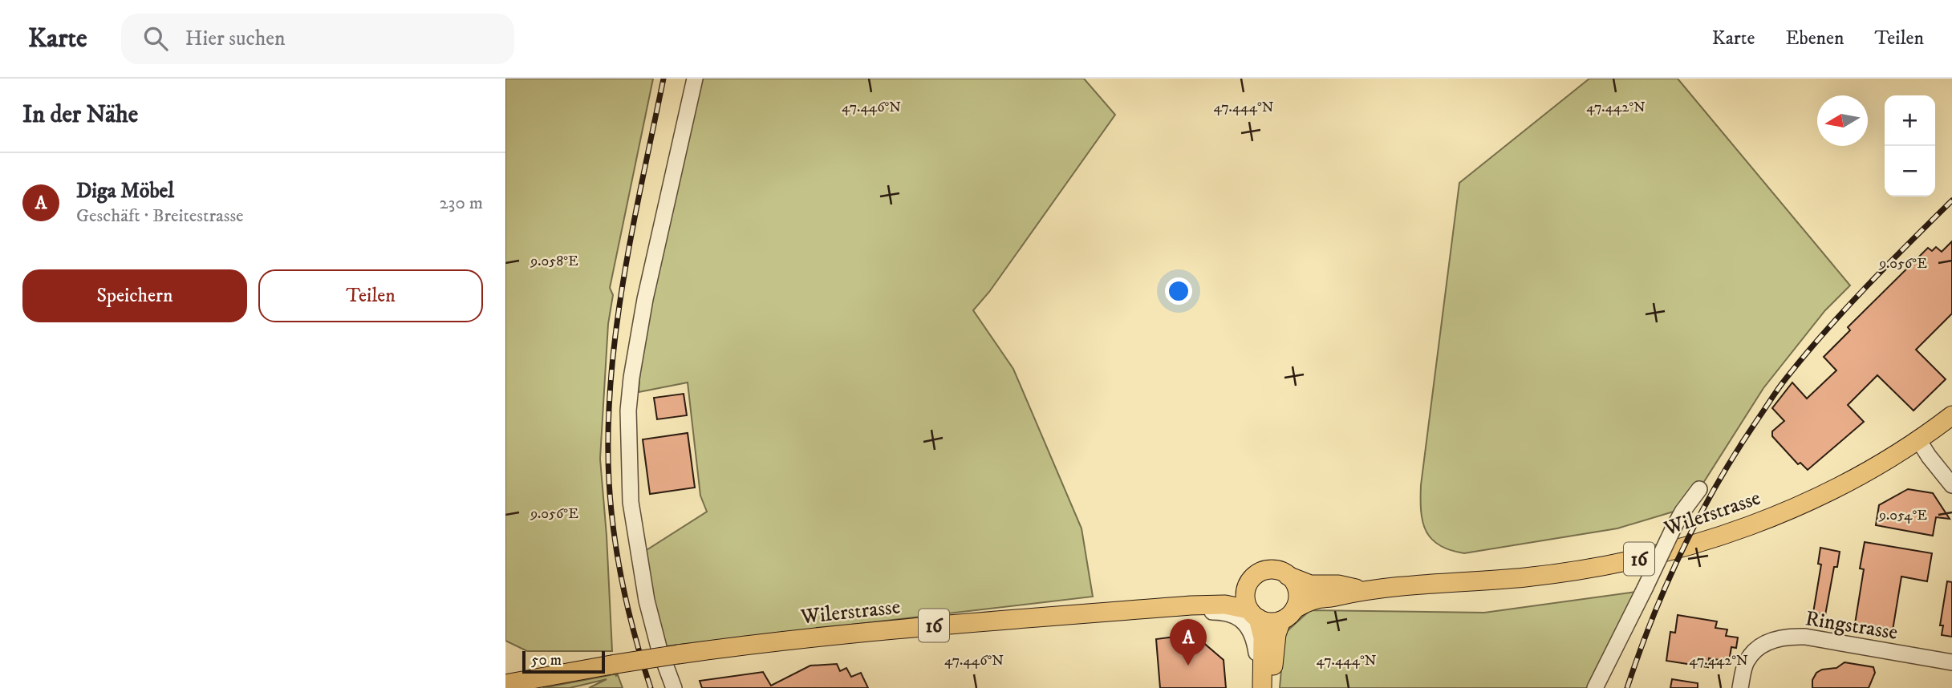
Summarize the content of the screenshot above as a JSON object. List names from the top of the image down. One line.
{"streets":{"main road":["Wilerstrasse","16"],"street":["Ringstrasse"]},"scale_bar":"50 m","north":"left","page":{"header":"Karte","search":"Hier suchen","nav":["Karte","Ebenen","Teilen"],"heading":"In der Nähe","map_buttons":["+","−"],"list":[{"mark":"A","name":"Diga Möbel","note":"Geschäft · Breitestrasse","value":"230 m"}],"buttons":["Speichern","Teilen"],"pins":"A","scale":"50 m"},"coordinates":["47.446°N","47.444°N","47.442°N","9.058°E","9.056°E","9.054°E"]}
